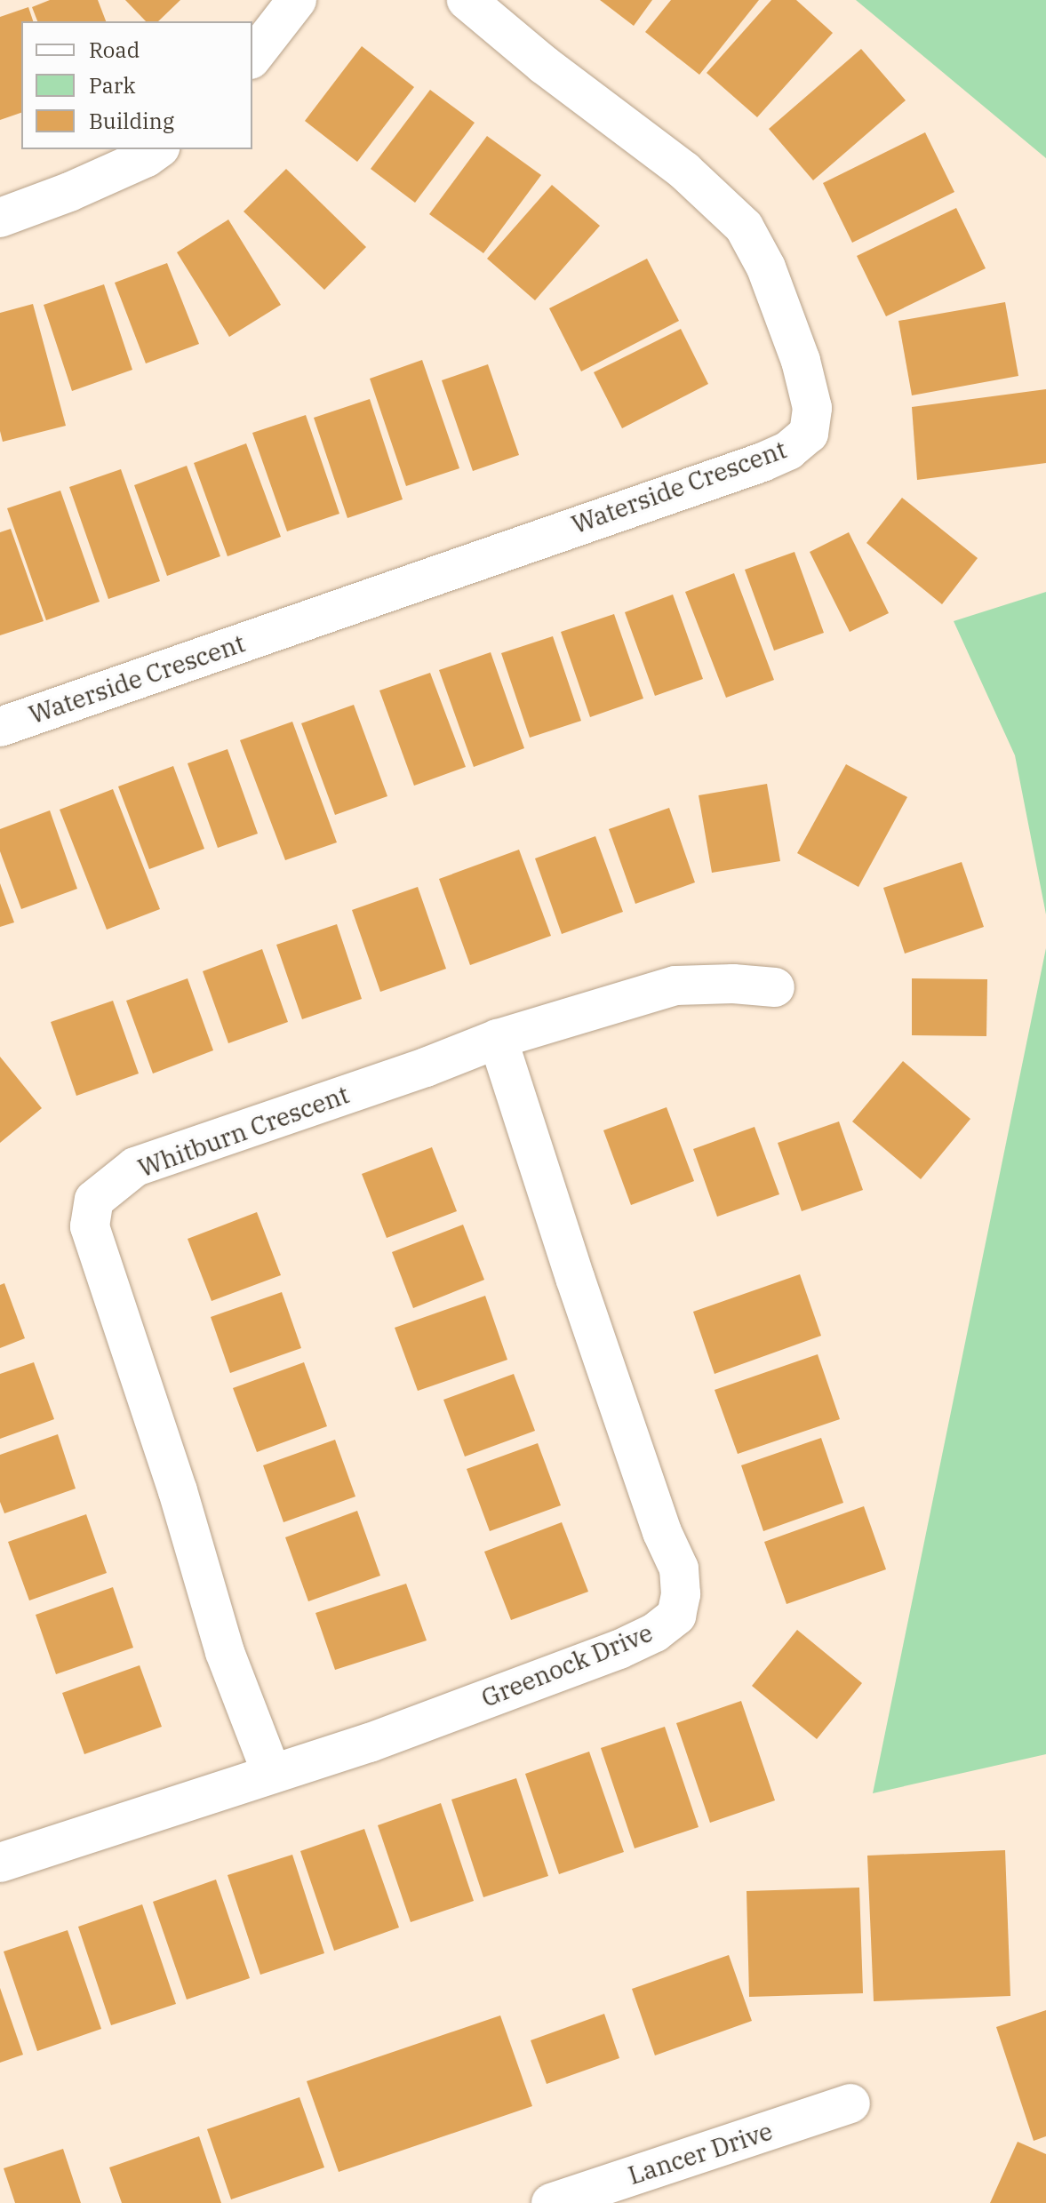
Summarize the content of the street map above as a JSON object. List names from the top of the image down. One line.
{"streets":{"street":["Waterside Crescent","Whitburn Crescent","Greenock Drive","Lancer Drive"]},"crossings":[["Whitburn Crescent","Greenock Drive"]],"legend":["Road","Park","Building"]}
